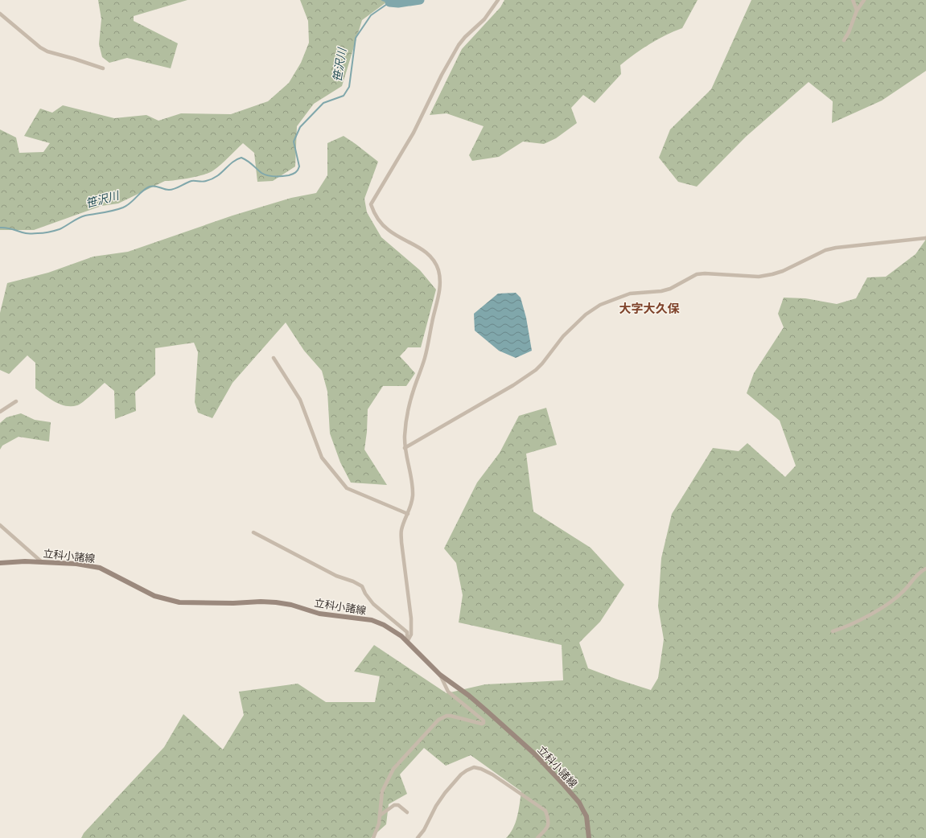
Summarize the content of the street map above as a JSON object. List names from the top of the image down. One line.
{"streets":{"main road":["立科小諸線"]},"districts":["大字大久保"],"water":["笹沢川"]}
